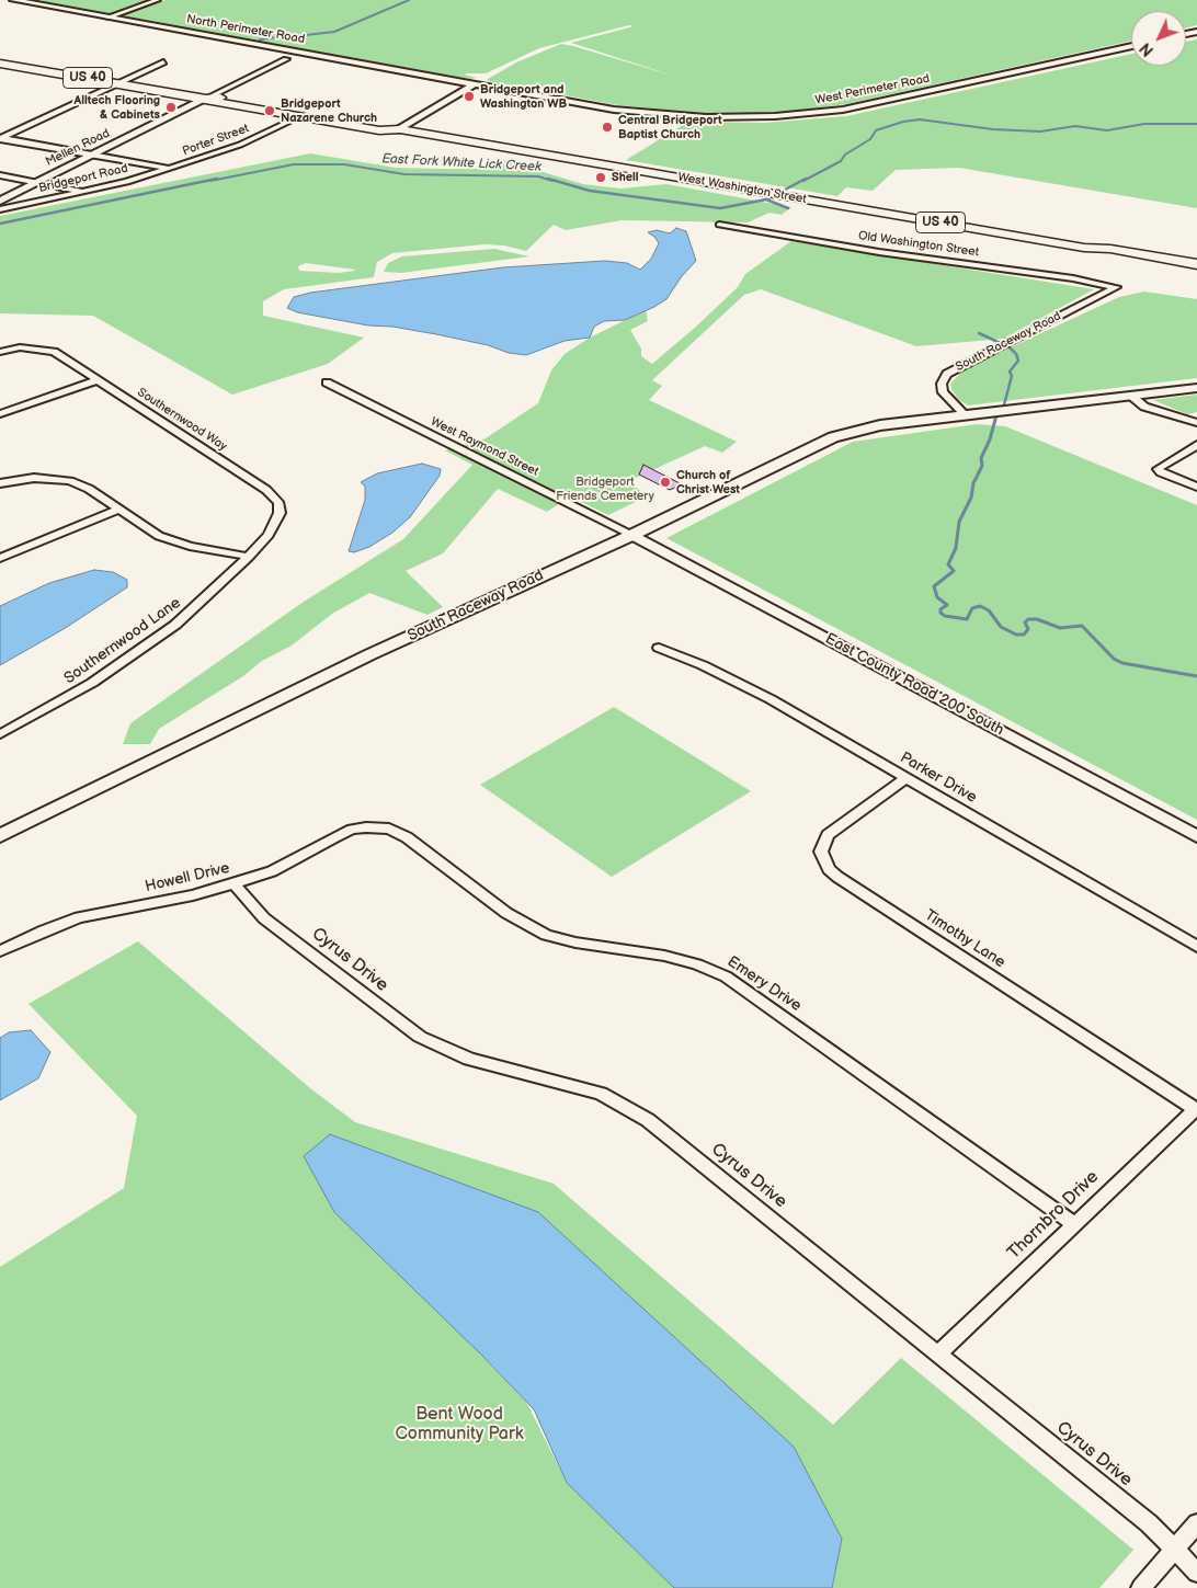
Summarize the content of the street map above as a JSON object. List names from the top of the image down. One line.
{"streets":{"main road":["US 40","West Washington Street","South Raceway Road"],"street":["North Perimeter Road","West Perimeter Road","Porter Street","Mellen Road","Bridgeport Road","Old Washington Street","Southernwood Way","West Raymond Street","Southernwood Lane","East County Road 200 South","Parker Drive","Howell Drive","Timothy Lane","Cyrus Drive","Emery Drive","Thornbro Drive"]},"crossings":[["North Perimeter Road","West Perimeter Road"],["Porter Street","Bridgeport Road"],["Porter Street","West Washington Street"],["Mellen Road","West Washington Street"],["Old Washington Street","South Raceway Road"],["South Raceway Road","West Raymond Street"],["South Raceway Road","East County Road 200 South"],["Southernwood Way","Southernwood Lane"],["West Raymond Street","East County Road 200 South"],["Parker Drive","Timothy Lane"],["Howell Drive","Cyrus Drive"],["Howell Drive","Emery Drive"],["Timothy Lane","Thornbro Drive"],["Cyrus Drive","Thornbro Drive"],["Emery Drive","Thornbro Drive"]],"water":["East Fork White Lick Creek"],"parks":["Bridgeport Friends Cemetery","Bent Wood Community Park"],"places":["Bridgeport and Washington WB","Alltech Flooring & Cabinets","Bridgeport Nazarene Church","Central Bridgeport Baptist Church","Shell","Church of Christ West"],"north":"bottom left"}
